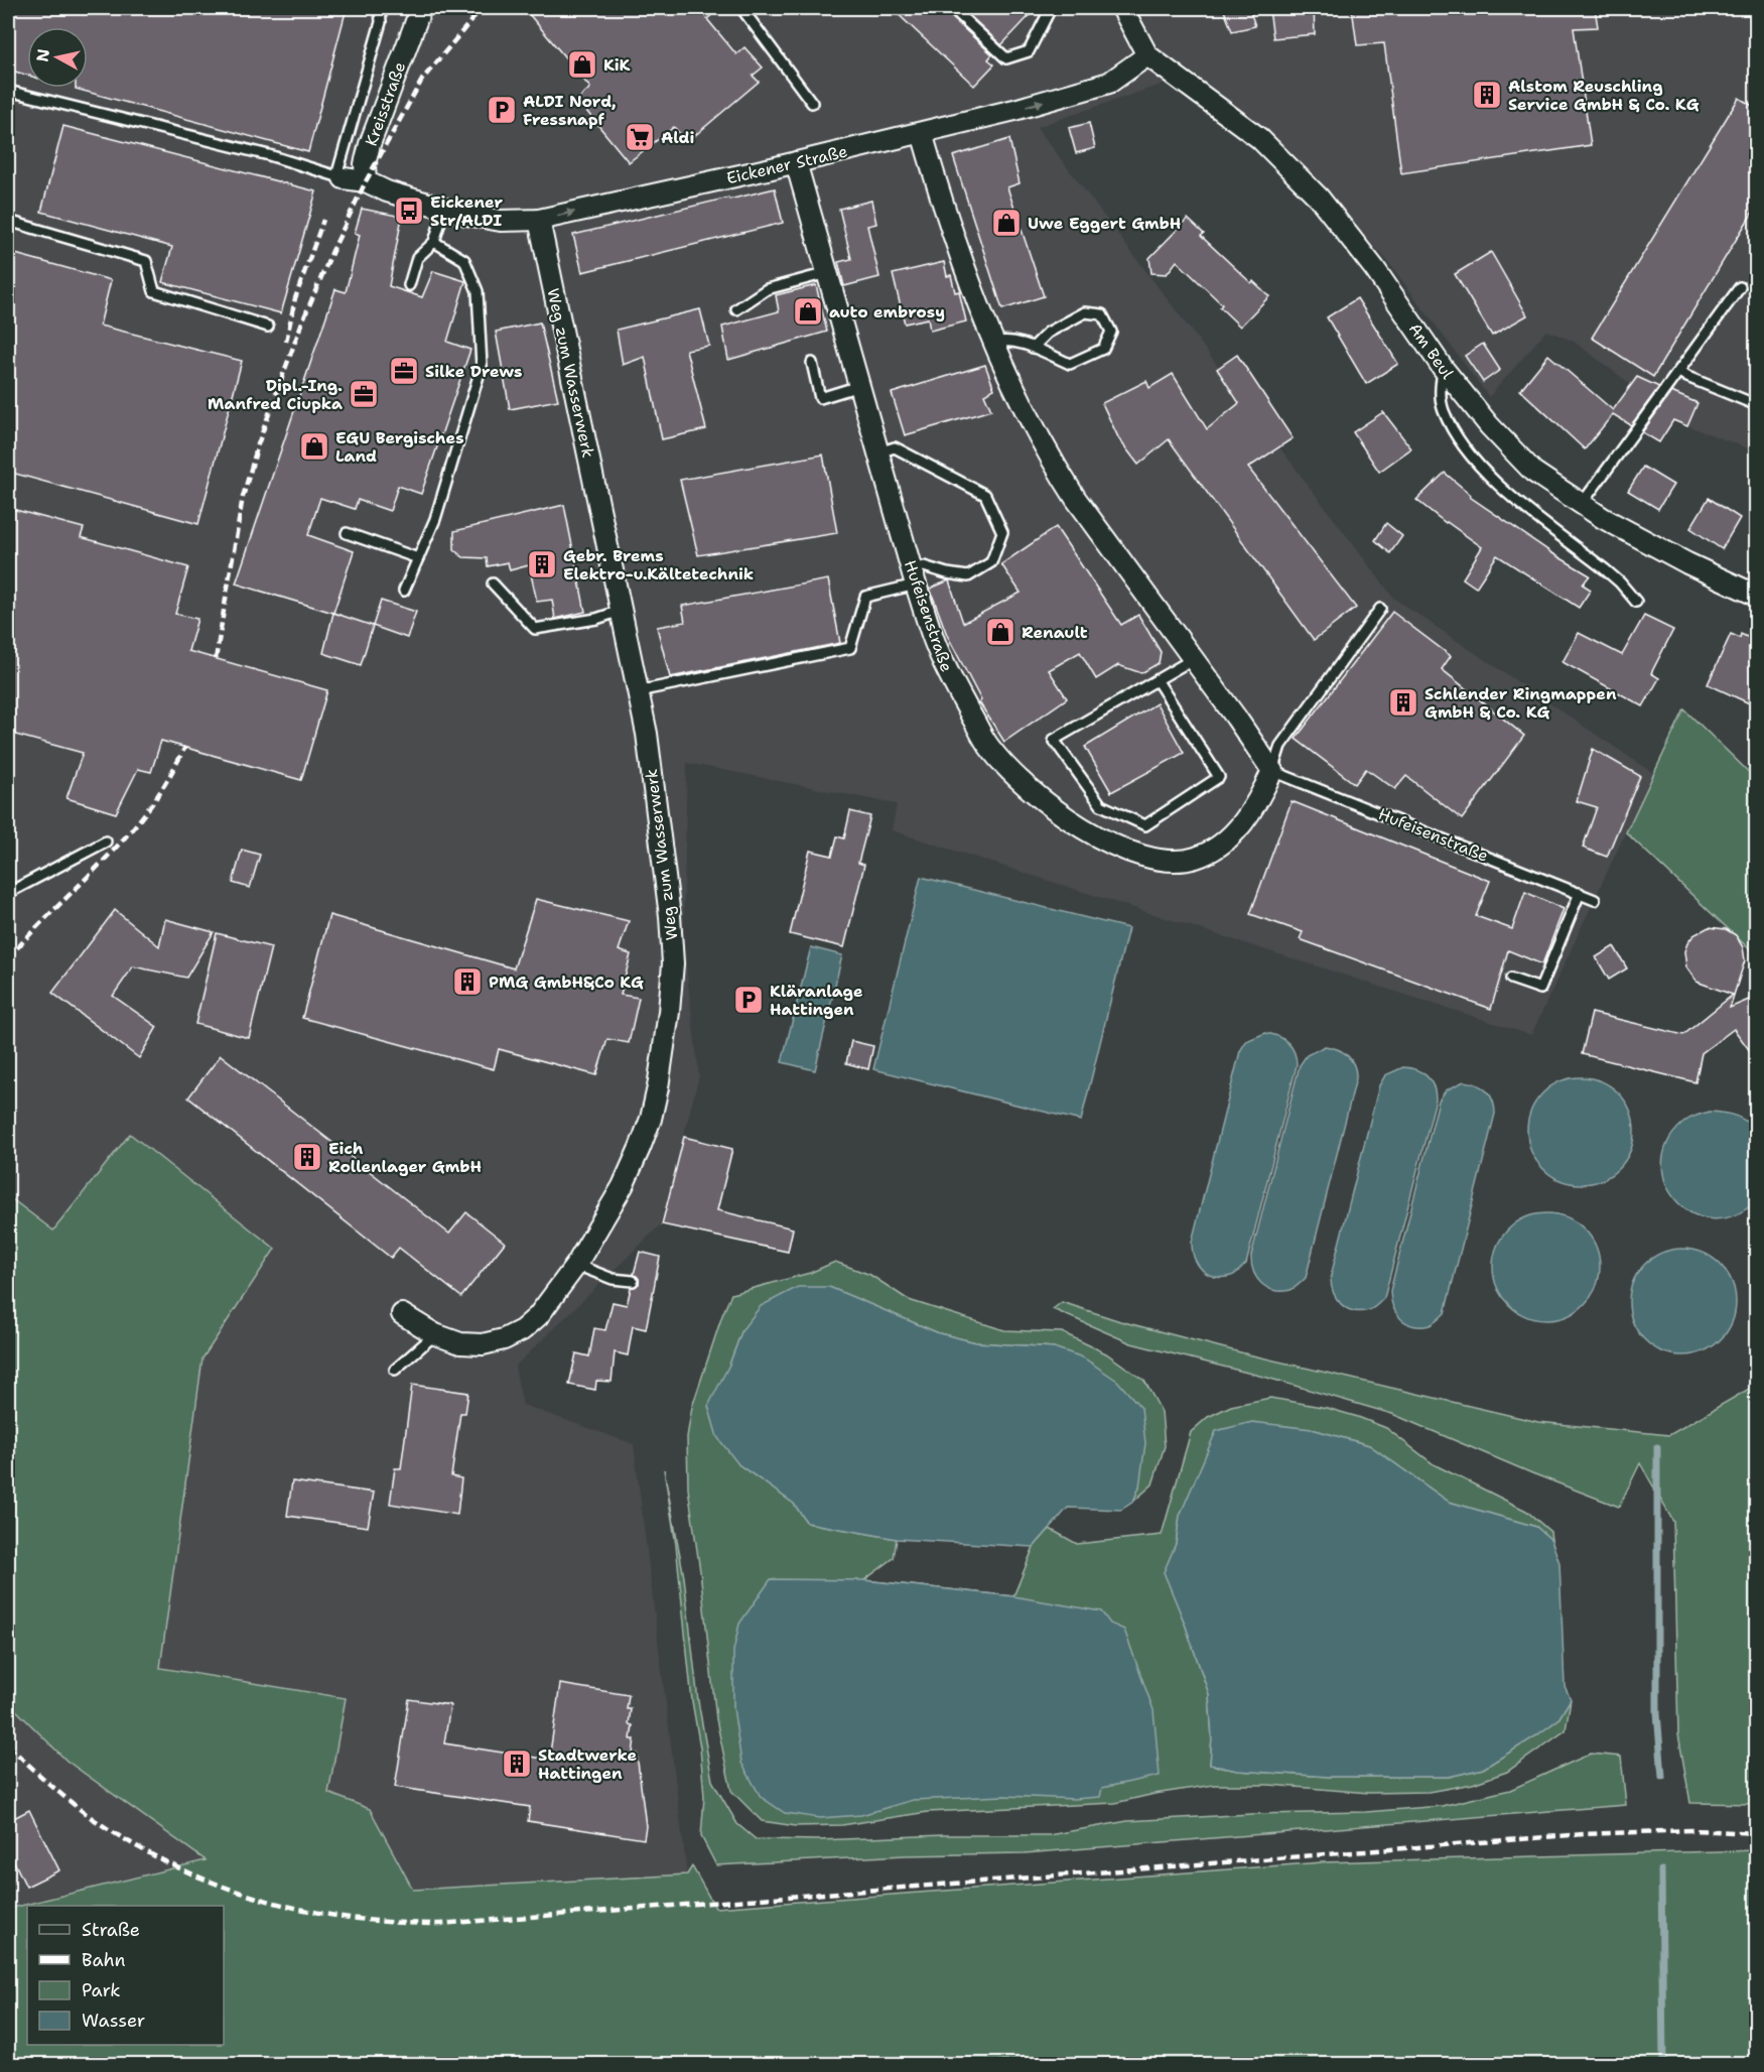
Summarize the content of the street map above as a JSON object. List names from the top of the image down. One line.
{"streets":{"street":["Kreisstraße","Eickener Straße","Am Beul","Weg zum Wasserwerk","Hufeisenstraße"]},"crossings":[["Kreisstraße","Eickener Straße"],["Eickener Straße","Am Beul"],["Eickener Straße","Weg zum Wasserwerk"],["Eickener Straße","Hufeisenstraße"]],"one_way":["Eickener Straße"],"places":{"shop":["KiK","Uwe Eggert GmbH","auto embrosy","EGU Bergisches Land","Renault"],"building":["Alstom Reuschling Service GmbH & Co. KG","Gebr. Brems Elektro-u.Kältetechnik","Schlender Ringmappen GmbH & Co. KG","PMG GmbH&Co KG","Eich Rollenlager GmbH","Stadtwerke Hattingen"],"parking":["ALDI Nord, Fressnapf","Kläranlage Hattingen"],"supermarket":["Aldi"],"bus stop":["Eickener Str/ALDI"],"office":["Silke Drews","Dipl.-Ing. Manfred Ciupka"]},"legend":["Straße","Bahn","Park","Wasser"],"north":"left"}
